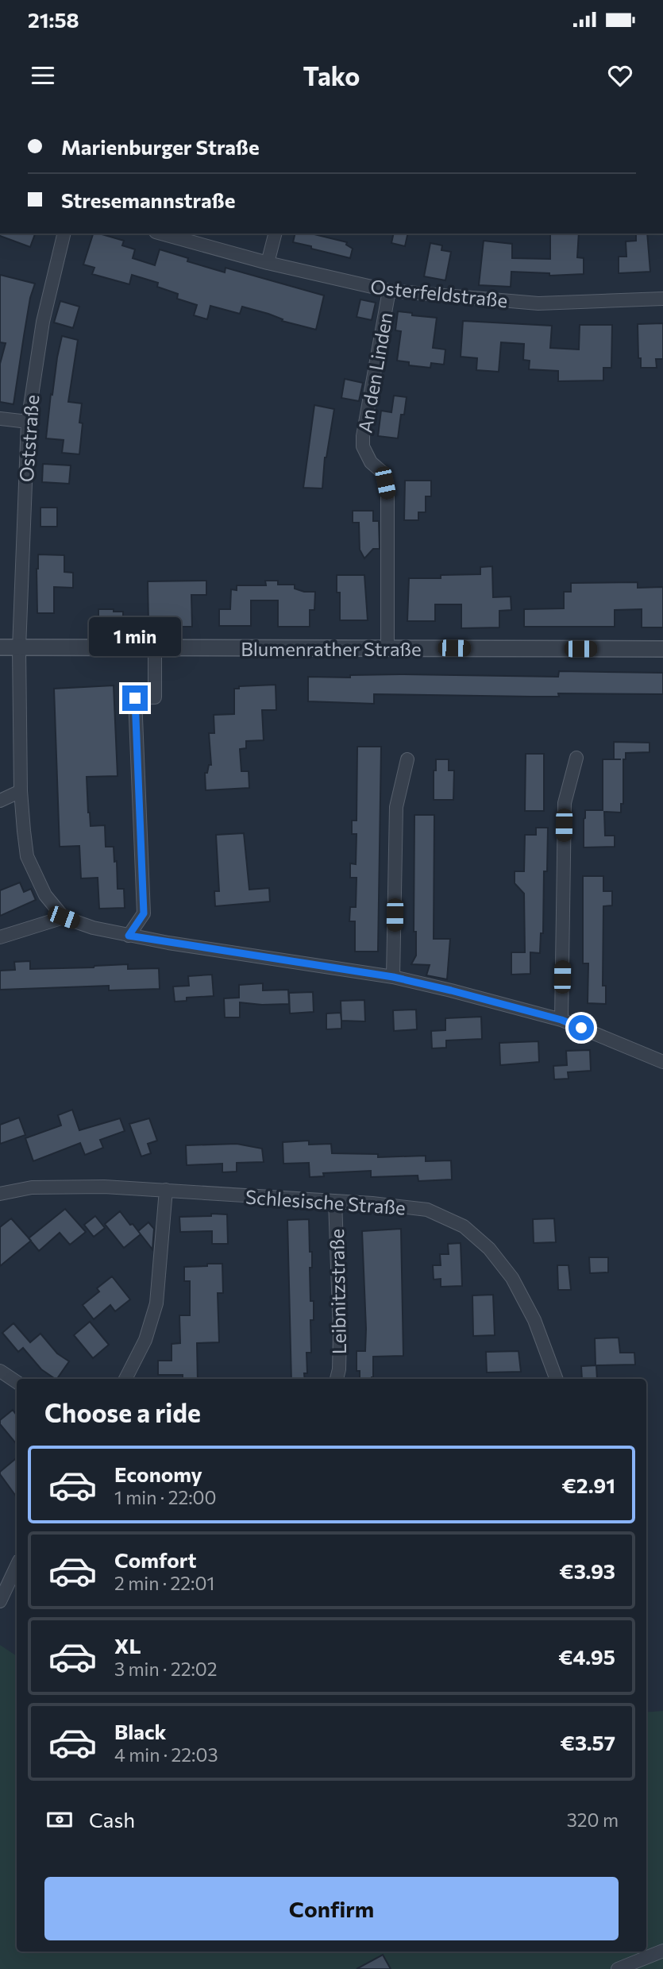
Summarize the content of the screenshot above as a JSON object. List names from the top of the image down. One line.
{"streets":{"street":["Osterfeldstraße","An den Linden","Oststraße","Blumenrather Straße","Schlesische Straße","Leibnitzstraße"]},"crossings":[["Osterfeldstraße","An den Linden"],["An den Linden","Blumenrather Straße"],["Oststraße","Blumenrather Straße"],["Schlesische Straße","Leibnitzstraße"]],"page":{"status":"21:58","header":"Tako","banner":["Marienburger Straße","Stresemannstraße"],"bubble":"1 min","heading":"Choose a ride","list":[{"name":"Economy","note":"1 min · 22:00","value":"€2.91"},{"name":"Comfort","note":"2 min · 22:01","value":"€3.93"},{"name":"XL","note":"3 min · 22:02","value":"€4.95"},{"name":"Black","note":"4 min · 22:03","value":"€3.57"}],"pay":["Cash","320 m"],"buttons":"Confirm"}}
